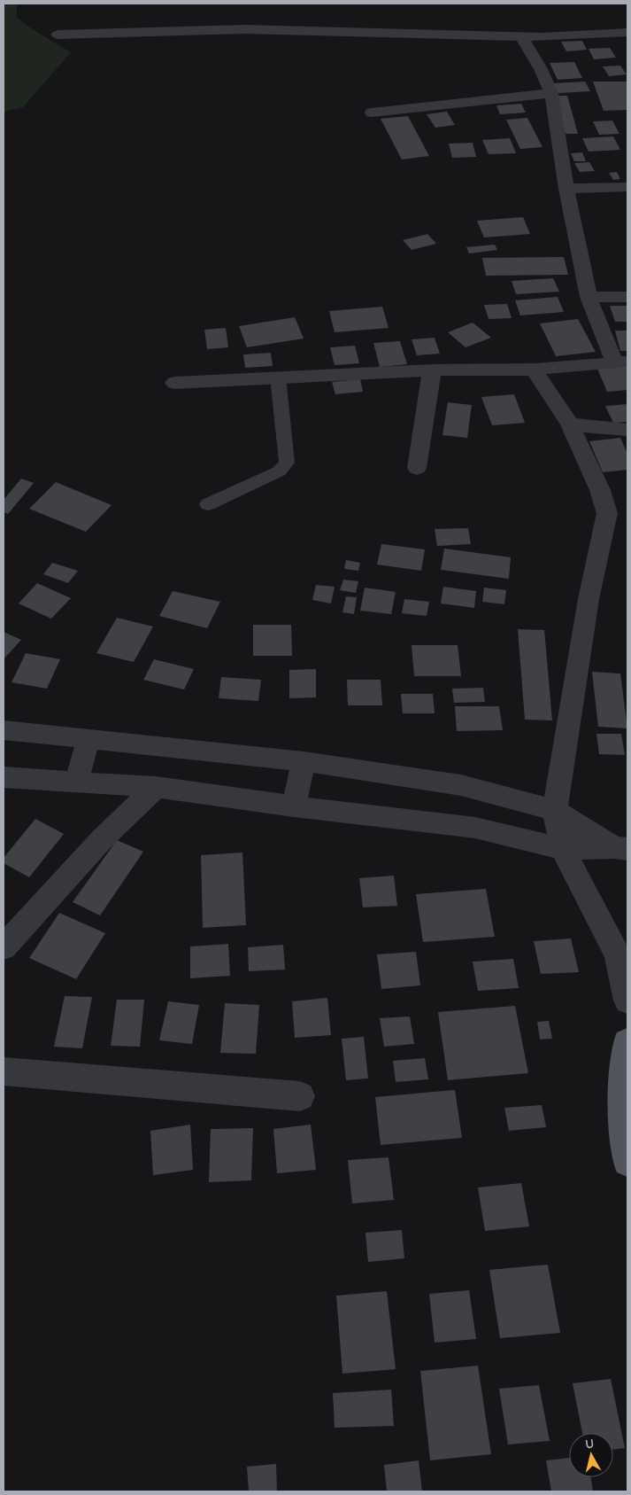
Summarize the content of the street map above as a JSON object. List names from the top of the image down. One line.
{"north":"top"}
